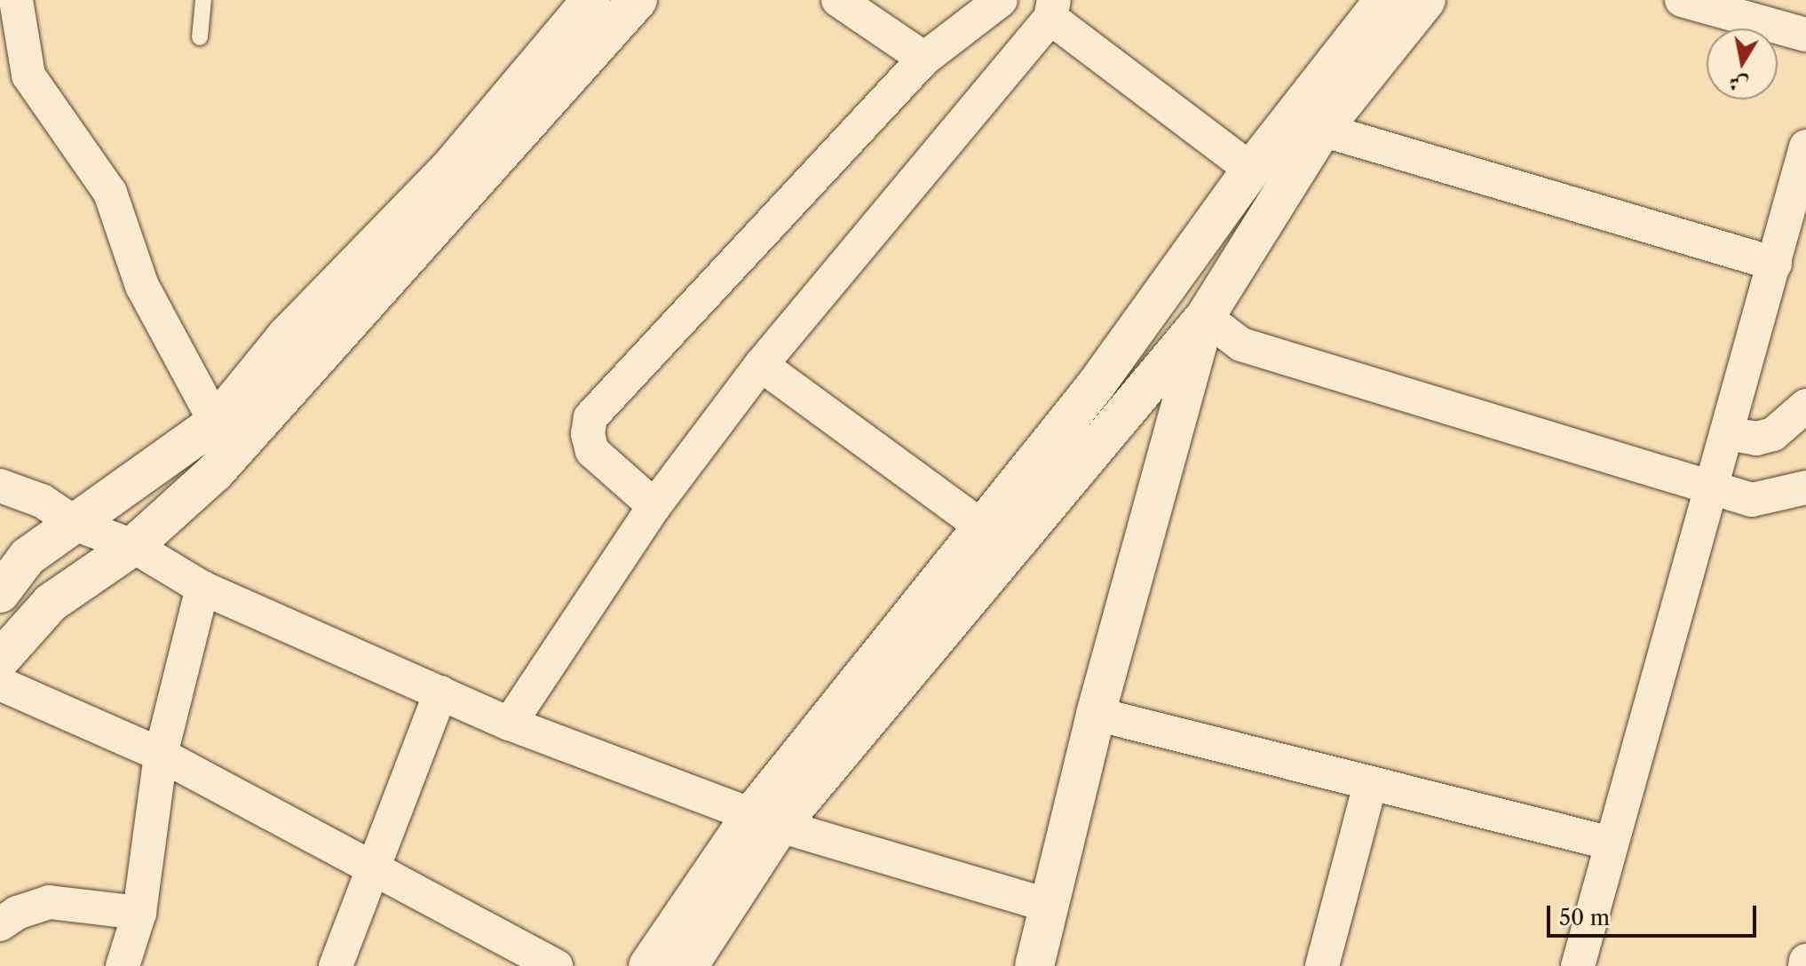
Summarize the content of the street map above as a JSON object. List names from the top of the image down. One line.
{"scale_bar":"50 m","north":"bottom"}
